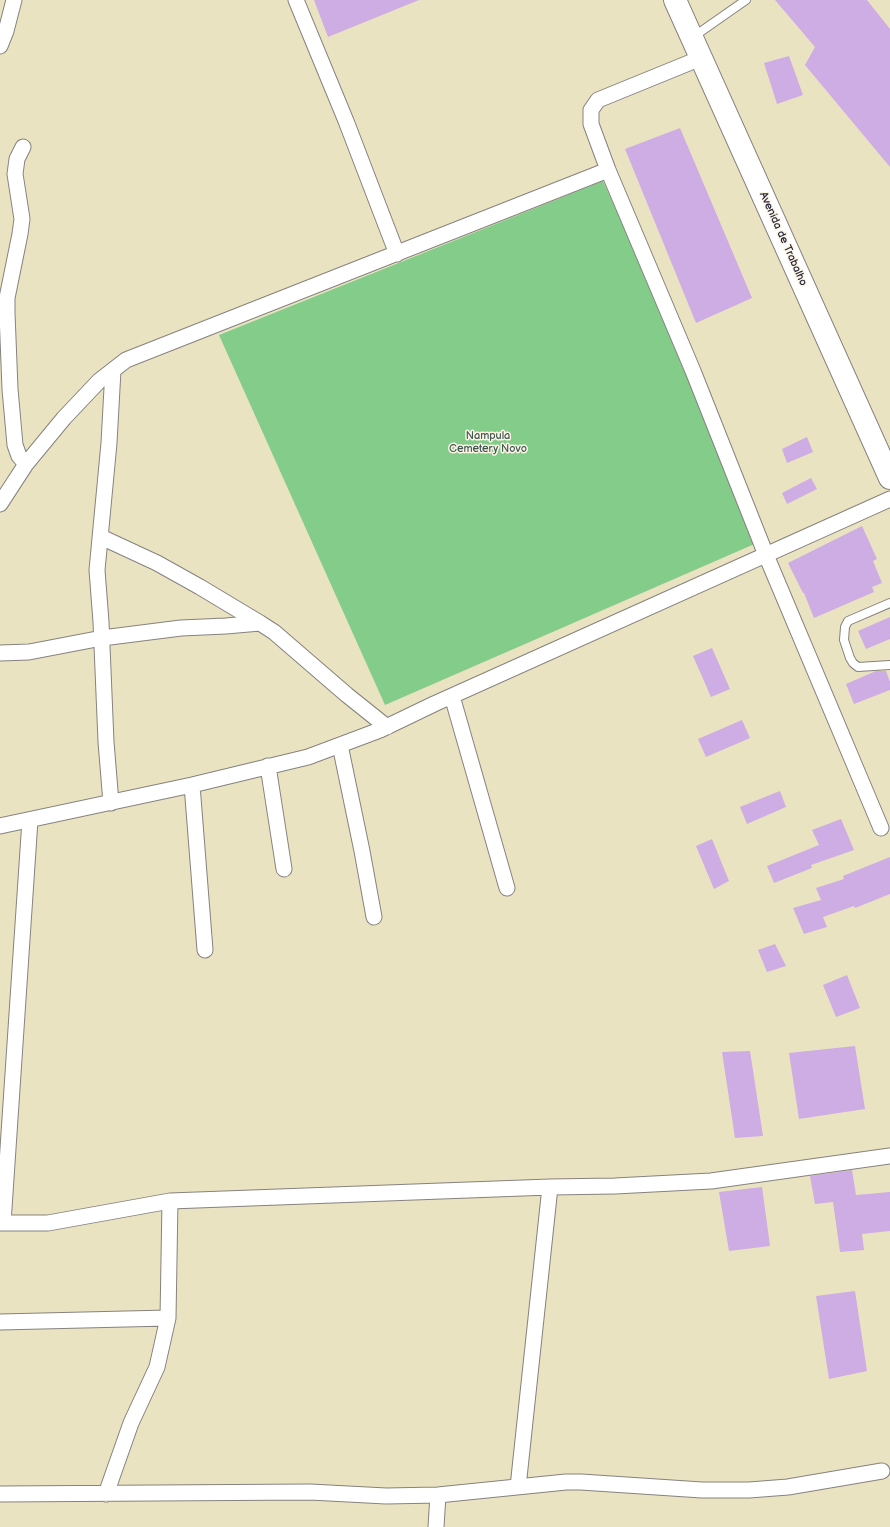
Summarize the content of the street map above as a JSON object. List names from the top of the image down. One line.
{"streets":{"highway":["Avenida de Trabalho"]},"parks":["Nampula Cemetery Novo"]}
